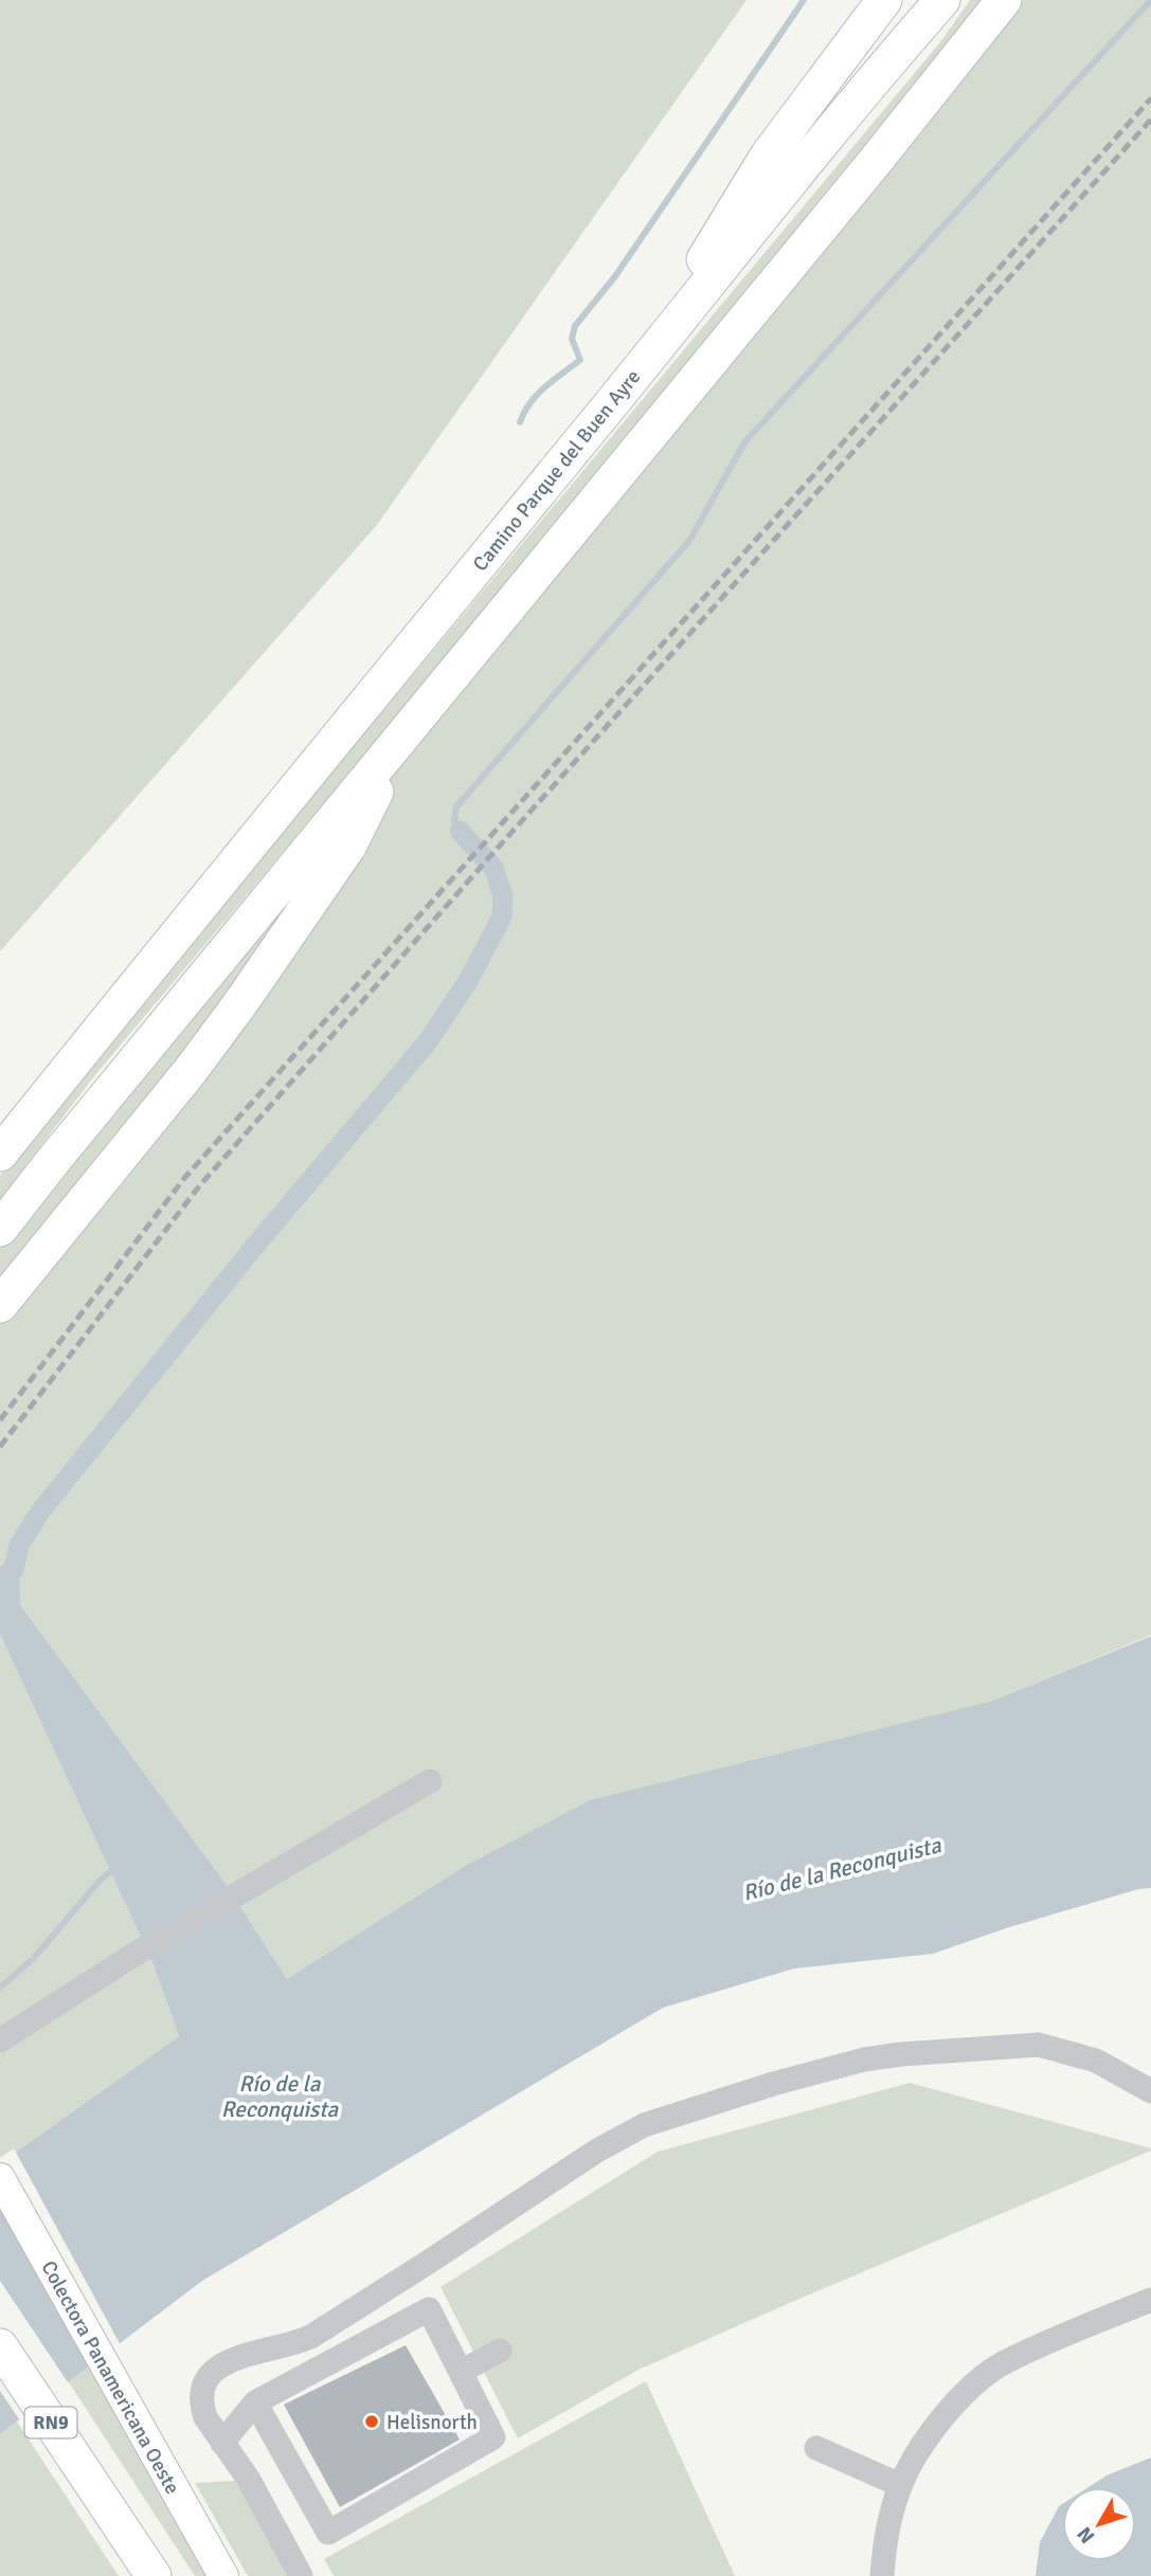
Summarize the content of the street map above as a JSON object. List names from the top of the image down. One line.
{"streets":{"highway":["Camino Parque del Buen Ayre","RN9"],"main road":["Colectora Panamericana Oeste"]},"water":["Río de la Reconquista"],"places":["Helisnorth"],"north":"bottom left"}
